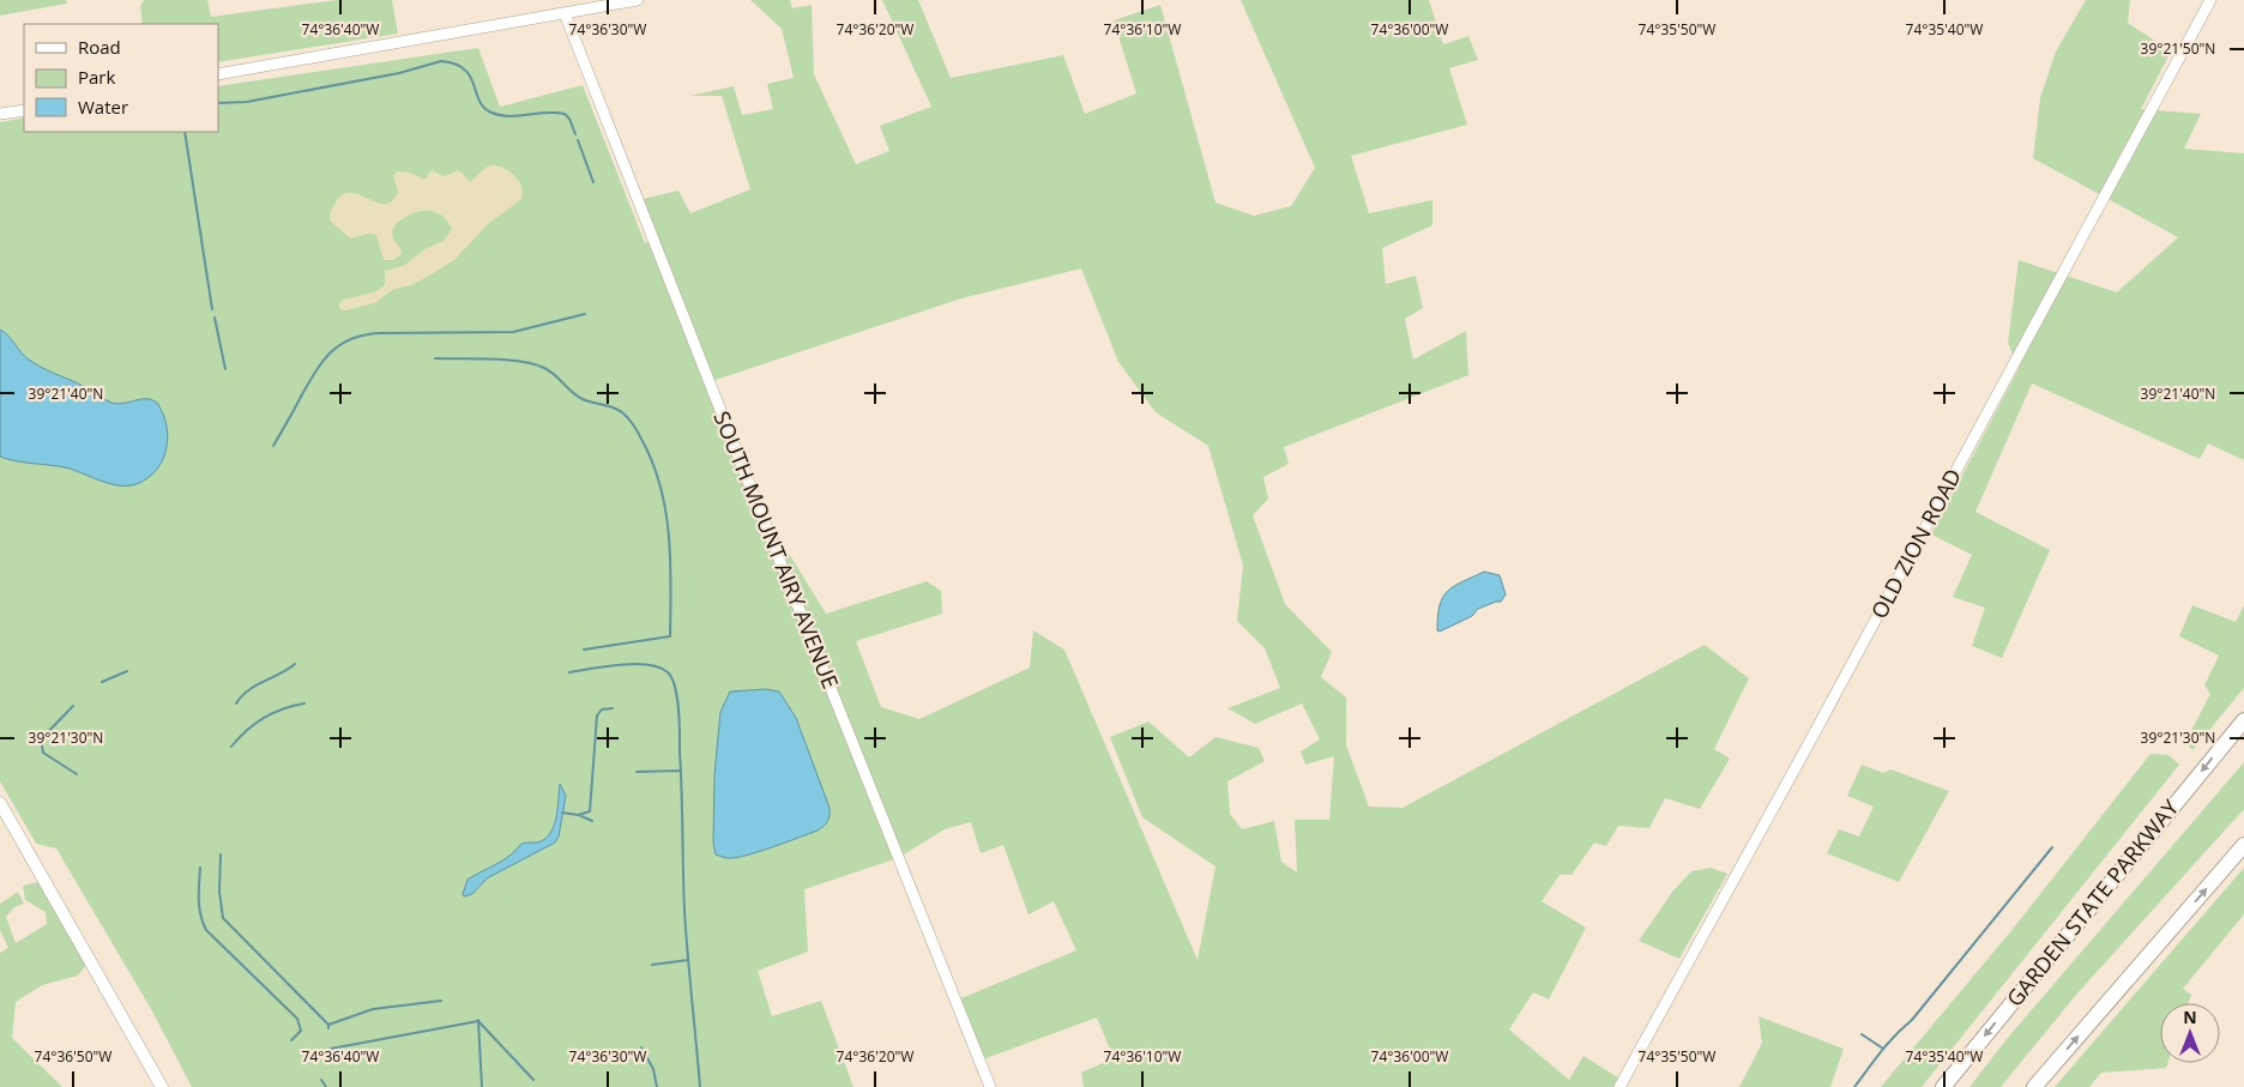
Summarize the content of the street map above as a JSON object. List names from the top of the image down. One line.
{"streets":{"highway":["GARDEN STATE PARKWAY"],"street":["OLD ZION ROAD","SOUTH MOUNT AIRY AVENUE"]},"legend":["Road","Park","Water"],"north":"top","coordinates":["74°36'40\"W","74°36'30\"W","74°36'20\"W","74°36'10\"W","74°36'00\"W","74°35'50\"W","74°35'40\"W","39°21'50\"N","39°21'40\"N","39°21'30\"N","74°36'50\"W"]}
